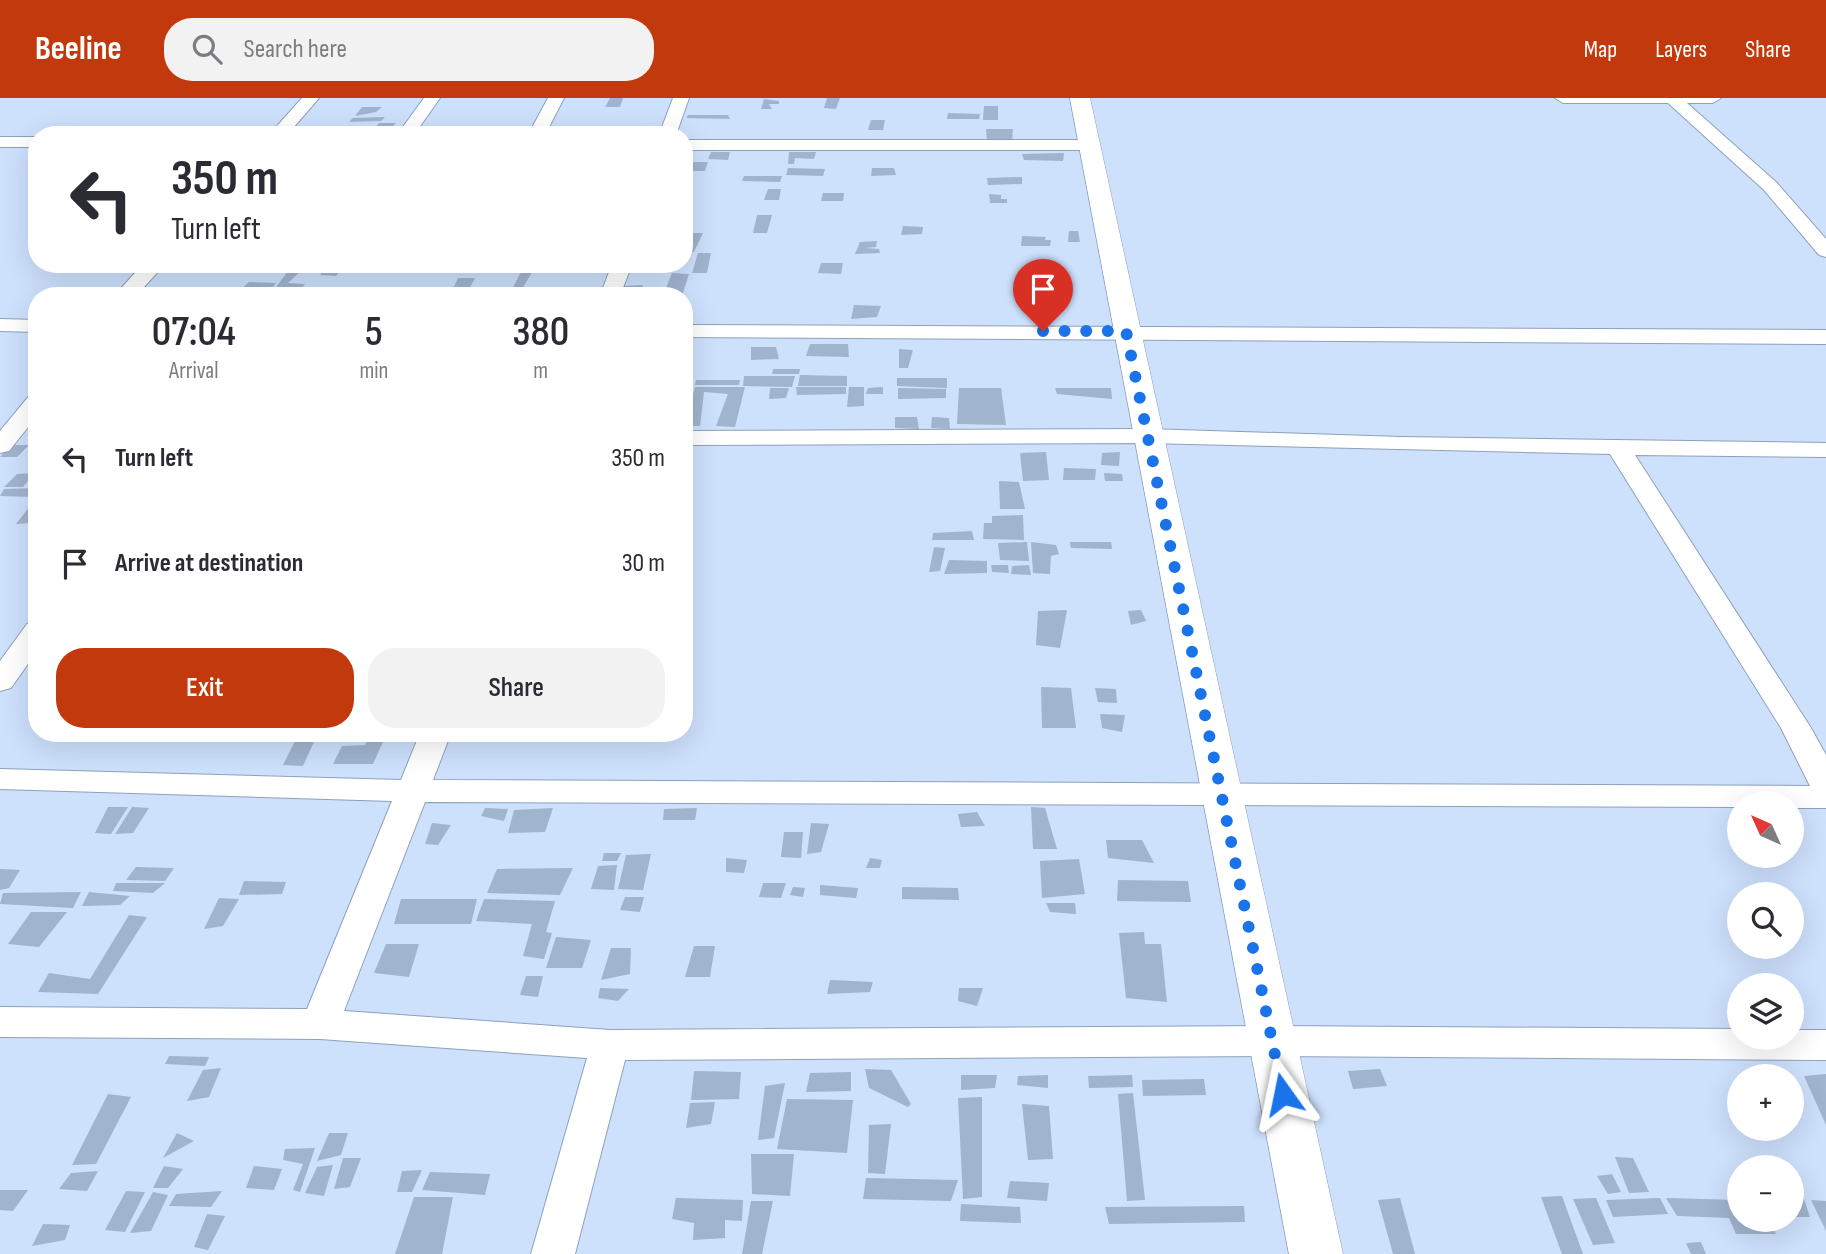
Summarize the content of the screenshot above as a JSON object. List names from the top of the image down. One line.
{"north":"top left","page":{"header":"Beeline","search":"Search here","nav":["Map","Layers","Share"],"turn":["350 m","Turn left"],"eta":["07:04","Arrival","5","min","380","m"],"list":[{"name":"Turn left","value":"350 m"},{"name":"Arrive at destination","value":"30 m"}],"buttons":["Exit","Share"],"map_buttons":["+","−"]}}
